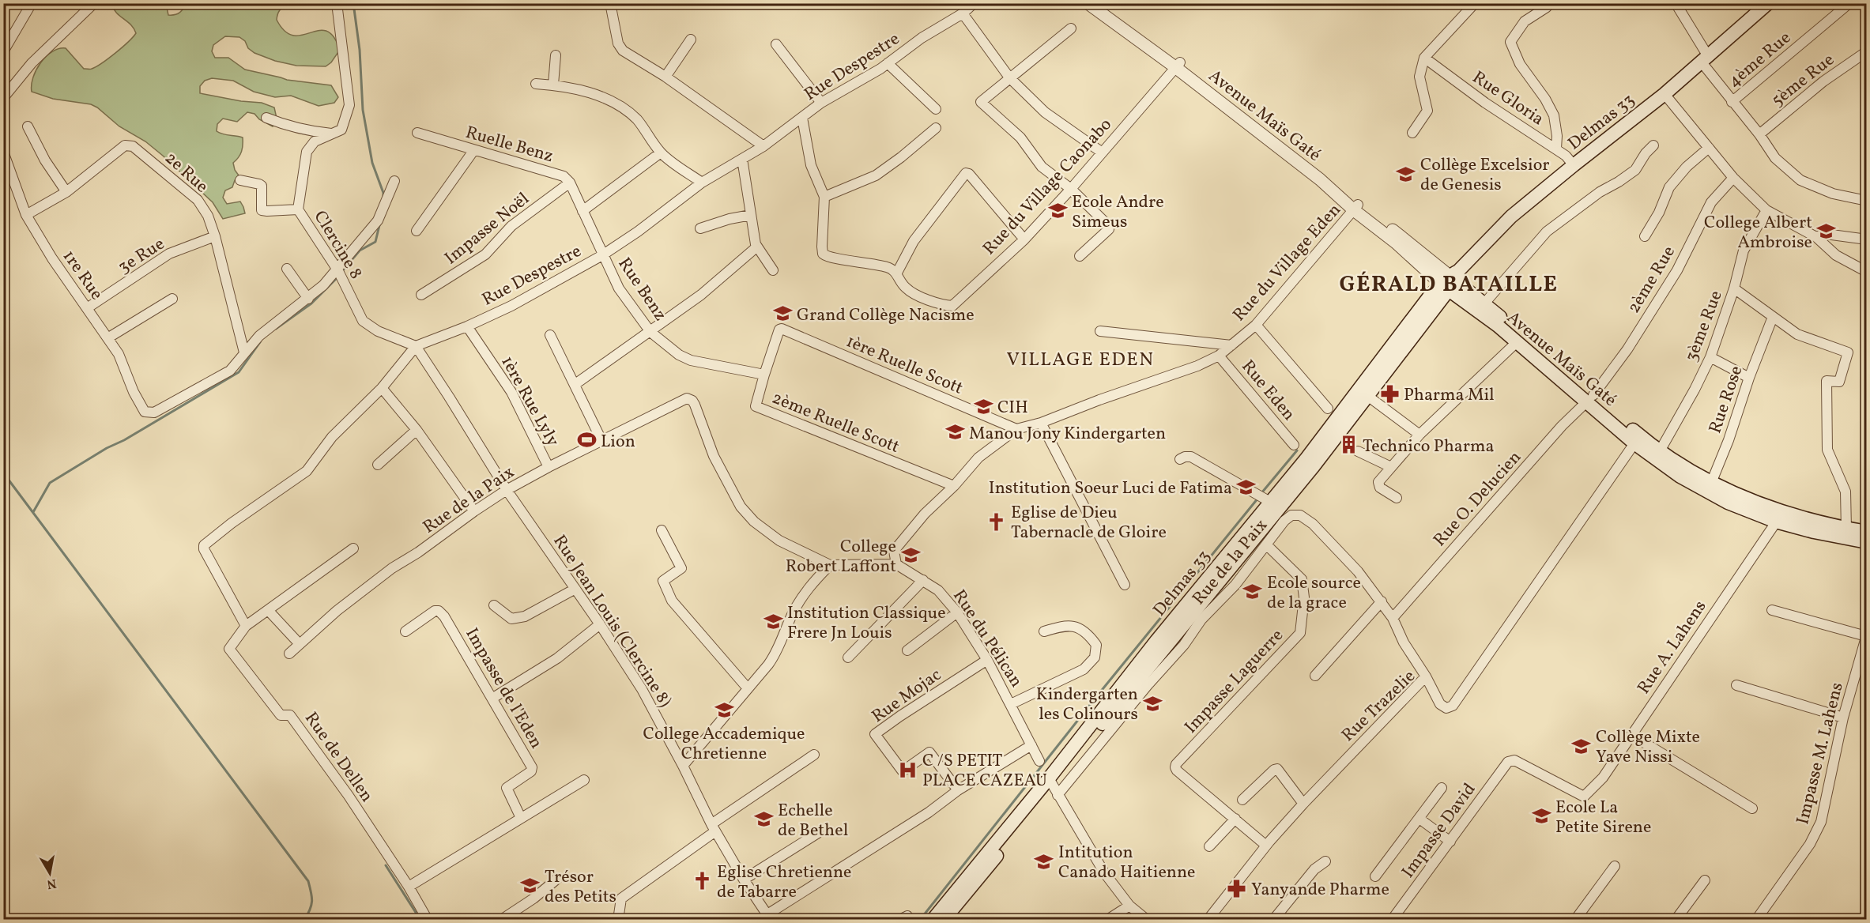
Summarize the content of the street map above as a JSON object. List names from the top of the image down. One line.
{"streets":{"main road":["Avenue Maïs Gaté","Delmas 33"],"street":["4ème Rue","Rue Despestre","5ème Rue","Rue Gloria","Ruelle Benz","2e Rue","Rue du Village Caonabo","Impasse Noël","Clercine 8","3e Rue","Rue du Village Eden","1re Rue","2ème Rue","Rue Benz","3ème Rue","1ère Ruelle Scott","Rue Eden","Rue Rose","1ère Rue Lyly","2ème Ruelle Scott","Rue O. Delucien","Rue de la Paix","Rue Jean Louis (Clercine 8)","Rue du Pélican","Rue A. Lahens","Impasse Laguerre","Impasse de l'Eden","Rue Mojac","Rue Trazelie","Impasse M. Lahens","Rue de Dellen","Impasse David"]},"crossings":[["Rue Despestre","Ruelle Benz"],["Rue Despestre","Clercine 8"],["Rue Despestre","Rue Benz"],["Rue Despestre","1ère Rue Lyly"],["Rue Despestre","Rue Jean Louis (Clercine 8)"],["Rue Despestre","Rue de Dellen"],["Rue Gloria","Delmas 33"],["Avenue Maïs Gaté","Delmas 33"],["Avenue Maïs Gaté","Rue du Village Caonabo"],["Avenue Maïs Gaté","Rue du Village Eden"],["Avenue Maïs Gaté","2ème Rue"],["Avenue Maïs Gaté","3ème Rue"],["Avenue Maïs Gaté","Rue Rose"],["Avenue Maïs Gaté","Rue O. Delucien"],["Avenue Maïs Gaté","Rue A. Lahens"],["Avenue Maïs Gaté","Rue Trazelie"],["Delmas 33","Rue de la Paix"],["Ruelle Benz","Impasse Noël"],["Ruelle Benz","Rue Benz"],["2e Rue","3e Rue"],["2e Rue","1re Rue"],["Clercine 8","Rue Jean Louis (Clercine 8)"],["3e Rue","1re Rue"],["Rue du Village Eden","1ère Ruelle Scott"],["Rue du Village Eden","Rue Eden"],["Rue du Village Eden","2ème Ruelle Scott"],["Rue du Village Eden","Rue du Pélican"],["2ème Rue","Rue O. Delucien"],["Rue Benz","2ème Ruelle Scott"],["1ère Ruelle Scott","2ème Ruelle Scott"],["1ère Rue Lyly","Rue de la Paix"],["Rue O. Delucien","Rue de la Paix"],["Rue de la Paix","Rue Jean Louis (Clercine 8)"],["Rue de la Paix","Impasse Laguerre"],["Rue de la Paix","Rue Trazelie"],["Rue du Pélican","Rue Mojac"],["Rue A. Lahens","Impasse David"]],"districts":["GÉRALD BATAILLE","VILLAGE EDEN"],"places":{"school or university":["Collège Excelsior de Genesis","Ecole Andre Simeus","College Albert Ambroise","Grand Collège Nacisme","CIH","Manou Jony Kindergarten","Institution Soeur Luci de Fatima","College Robert Laffont","Ecole source de la grace","Institution Classique Frere Jn Louis","Kindergarten les Colinours","College Accademique Chretienne","Collège Mixte Yave Nissi","Ecole La Petite Sirene","Echelle de Bethel","Intitution Canado Haitienne","Trésor des Petits"],"pharmacy":["Pharma Mil","Yanyande Pharme"],"sports":["Lion"],"building":["Technico Pharma"],"church":["Eglise de Dieu Tabernacle de Gloire","Eglise Chretienne de Tabarre"],"hospital":["C /S PETIT PLACE CAZEAU"]},"north":"bottom"}
